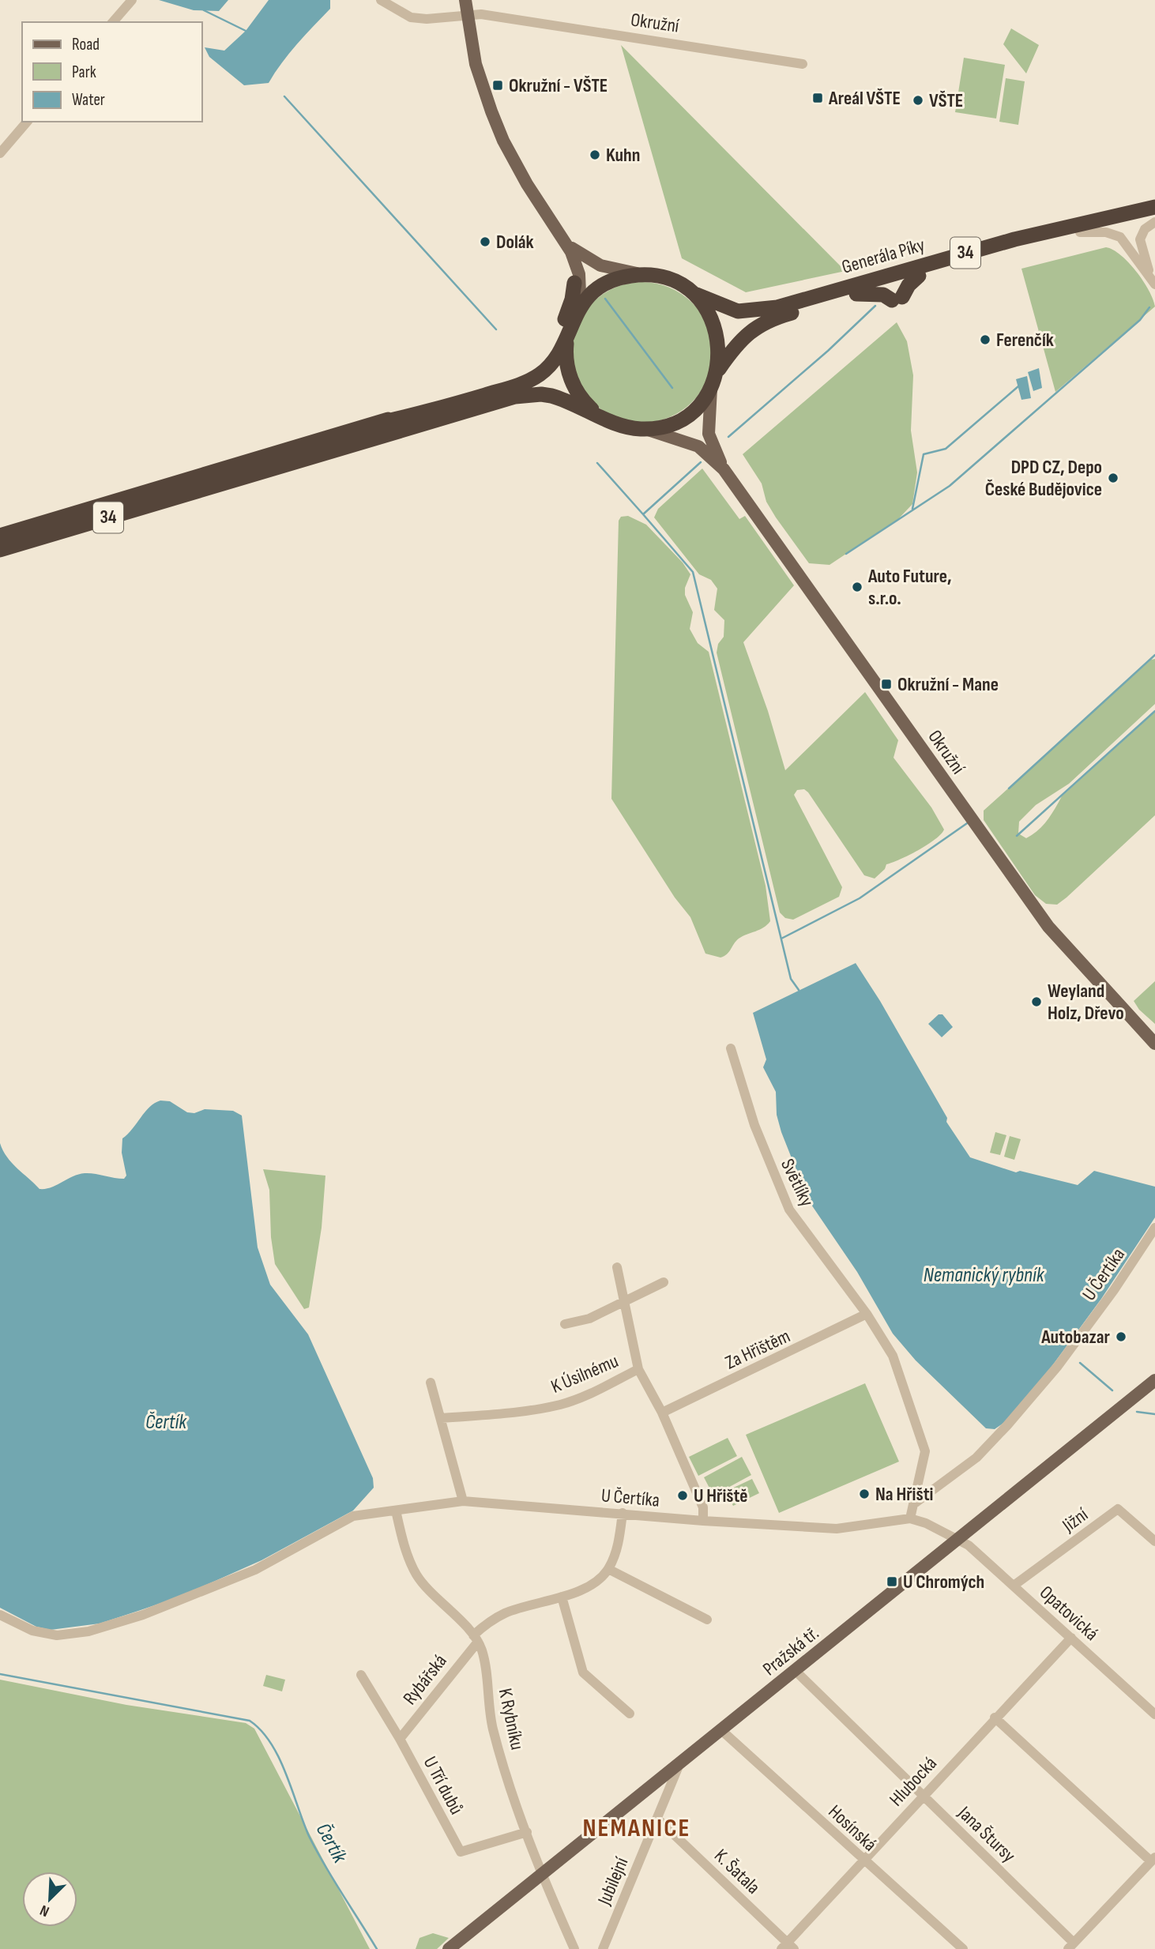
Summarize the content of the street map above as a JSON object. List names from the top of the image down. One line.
{"streets":{"highway":["34","Generála Píky"],"main road":["Okružní","Pražská tř."],"street":["Světlíky","U Čertíka","Za Hřištěm","K Úsilnému","Jižní","Opatovická","Rybářská","K Rybníku","Hlubocká","U Tří dubů","Hosínská","Jana Štursy","K. Šatala","Jubilejní"]},"crossings":[["Okružní","34"],["Okružní","Generála Píky"],["34","Generála Píky"],["Světlíky","Za Hřištěm"],["U Čertíka","Opatovická"],["U Čertíka","Rybářská"],["U Čertíka","K Rybníku"],["Jižní","Opatovická"],["Opatovická","Pražská tř."],["Opatovická","Hlubocká"],["Pražská tř.","K Rybníku"],["Pražská tř.","Hosínská"],["Pražská tř.","Jana Štursy"],["Pražská tř.","Jubilejní"],["Rybářská","K Rybníku"],["Rybářská","U Tří dubů"],["K Rybníku","U Tří dubů"],["Hlubocká","Hosínská"],["Hlubocká","Jana Štursy"],["Hlubocká","K. Šatala"],["K. Šatala","Jubilejní"]],"districts":["NEMANICE"],"water":["Nemanický rybník","Čertík"],"places":{"transit":["Okružní - VŠTE","Areál VŠTE","Okružní - Mane","U Chromých"],"other":["VŠTE","Kuhn","Dolák","Ferenčík","DPD CZ, Depo České Budějovice","Auto Future, s.r.o.","Weyland Holz, Dřevo","Autobazar","Na Hřišti","U Hřiště"]},"legend":["Road","Park","Water"],"north":"bottom left"}
